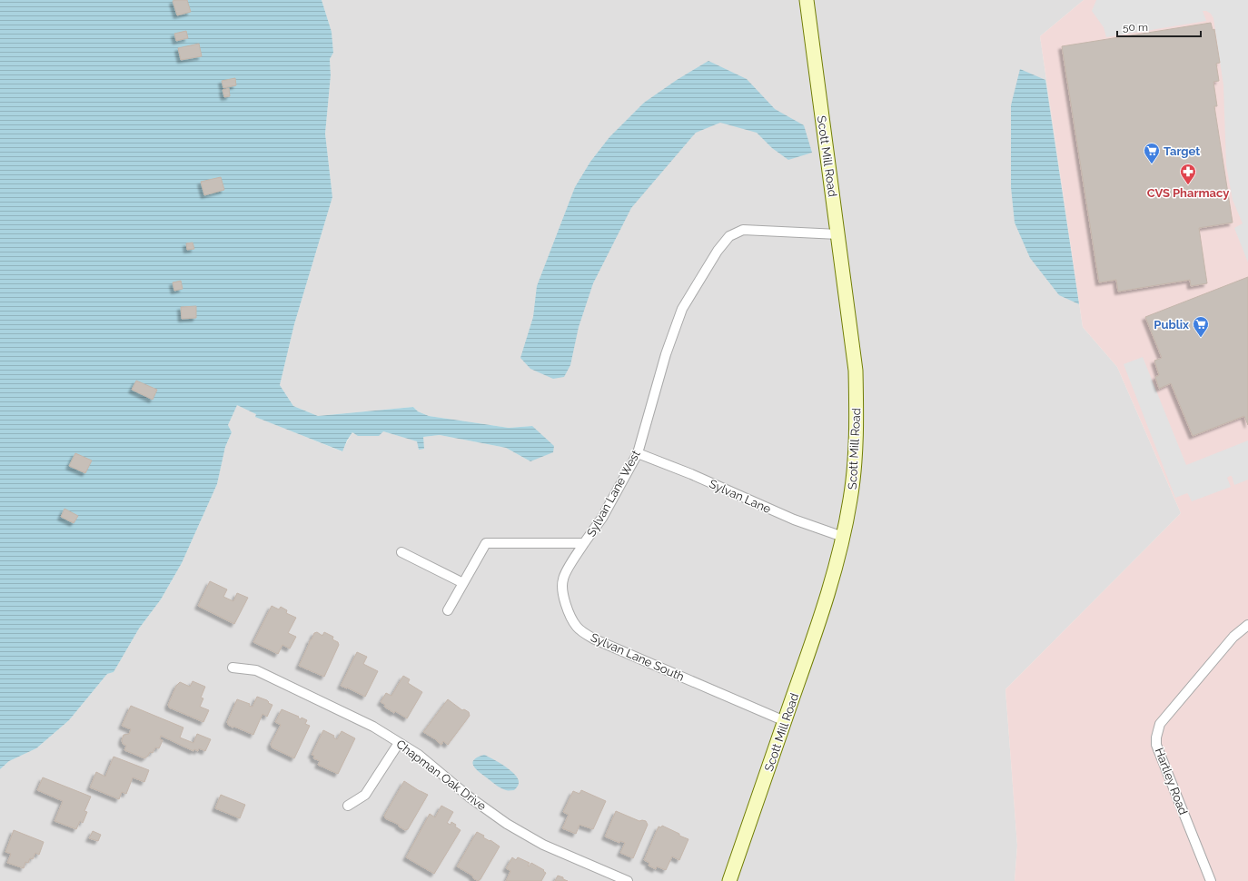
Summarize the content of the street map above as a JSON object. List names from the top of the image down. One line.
{"streets":{"street":["Scott Mill Road","Sylvan Lane West","Sylvan Lane","Sylvan Lane South","Chapman Oak Drive","Hartley Road"]},"crossings":[["Scott Mill Road","Sylvan Lane West"],["Scott Mill Road","Sylvan Lane"],["Scott Mill Road","Sylvan Lane South"],["Sylvan Lane West","Sylvan Lane"],["Sylvan Lane West","Sylvan Lane South"]],"places":{"supermarket":["Target","Publix"],"pharmacy":["CVS Pharmacy"]},"scale_bar":"50 m"}
